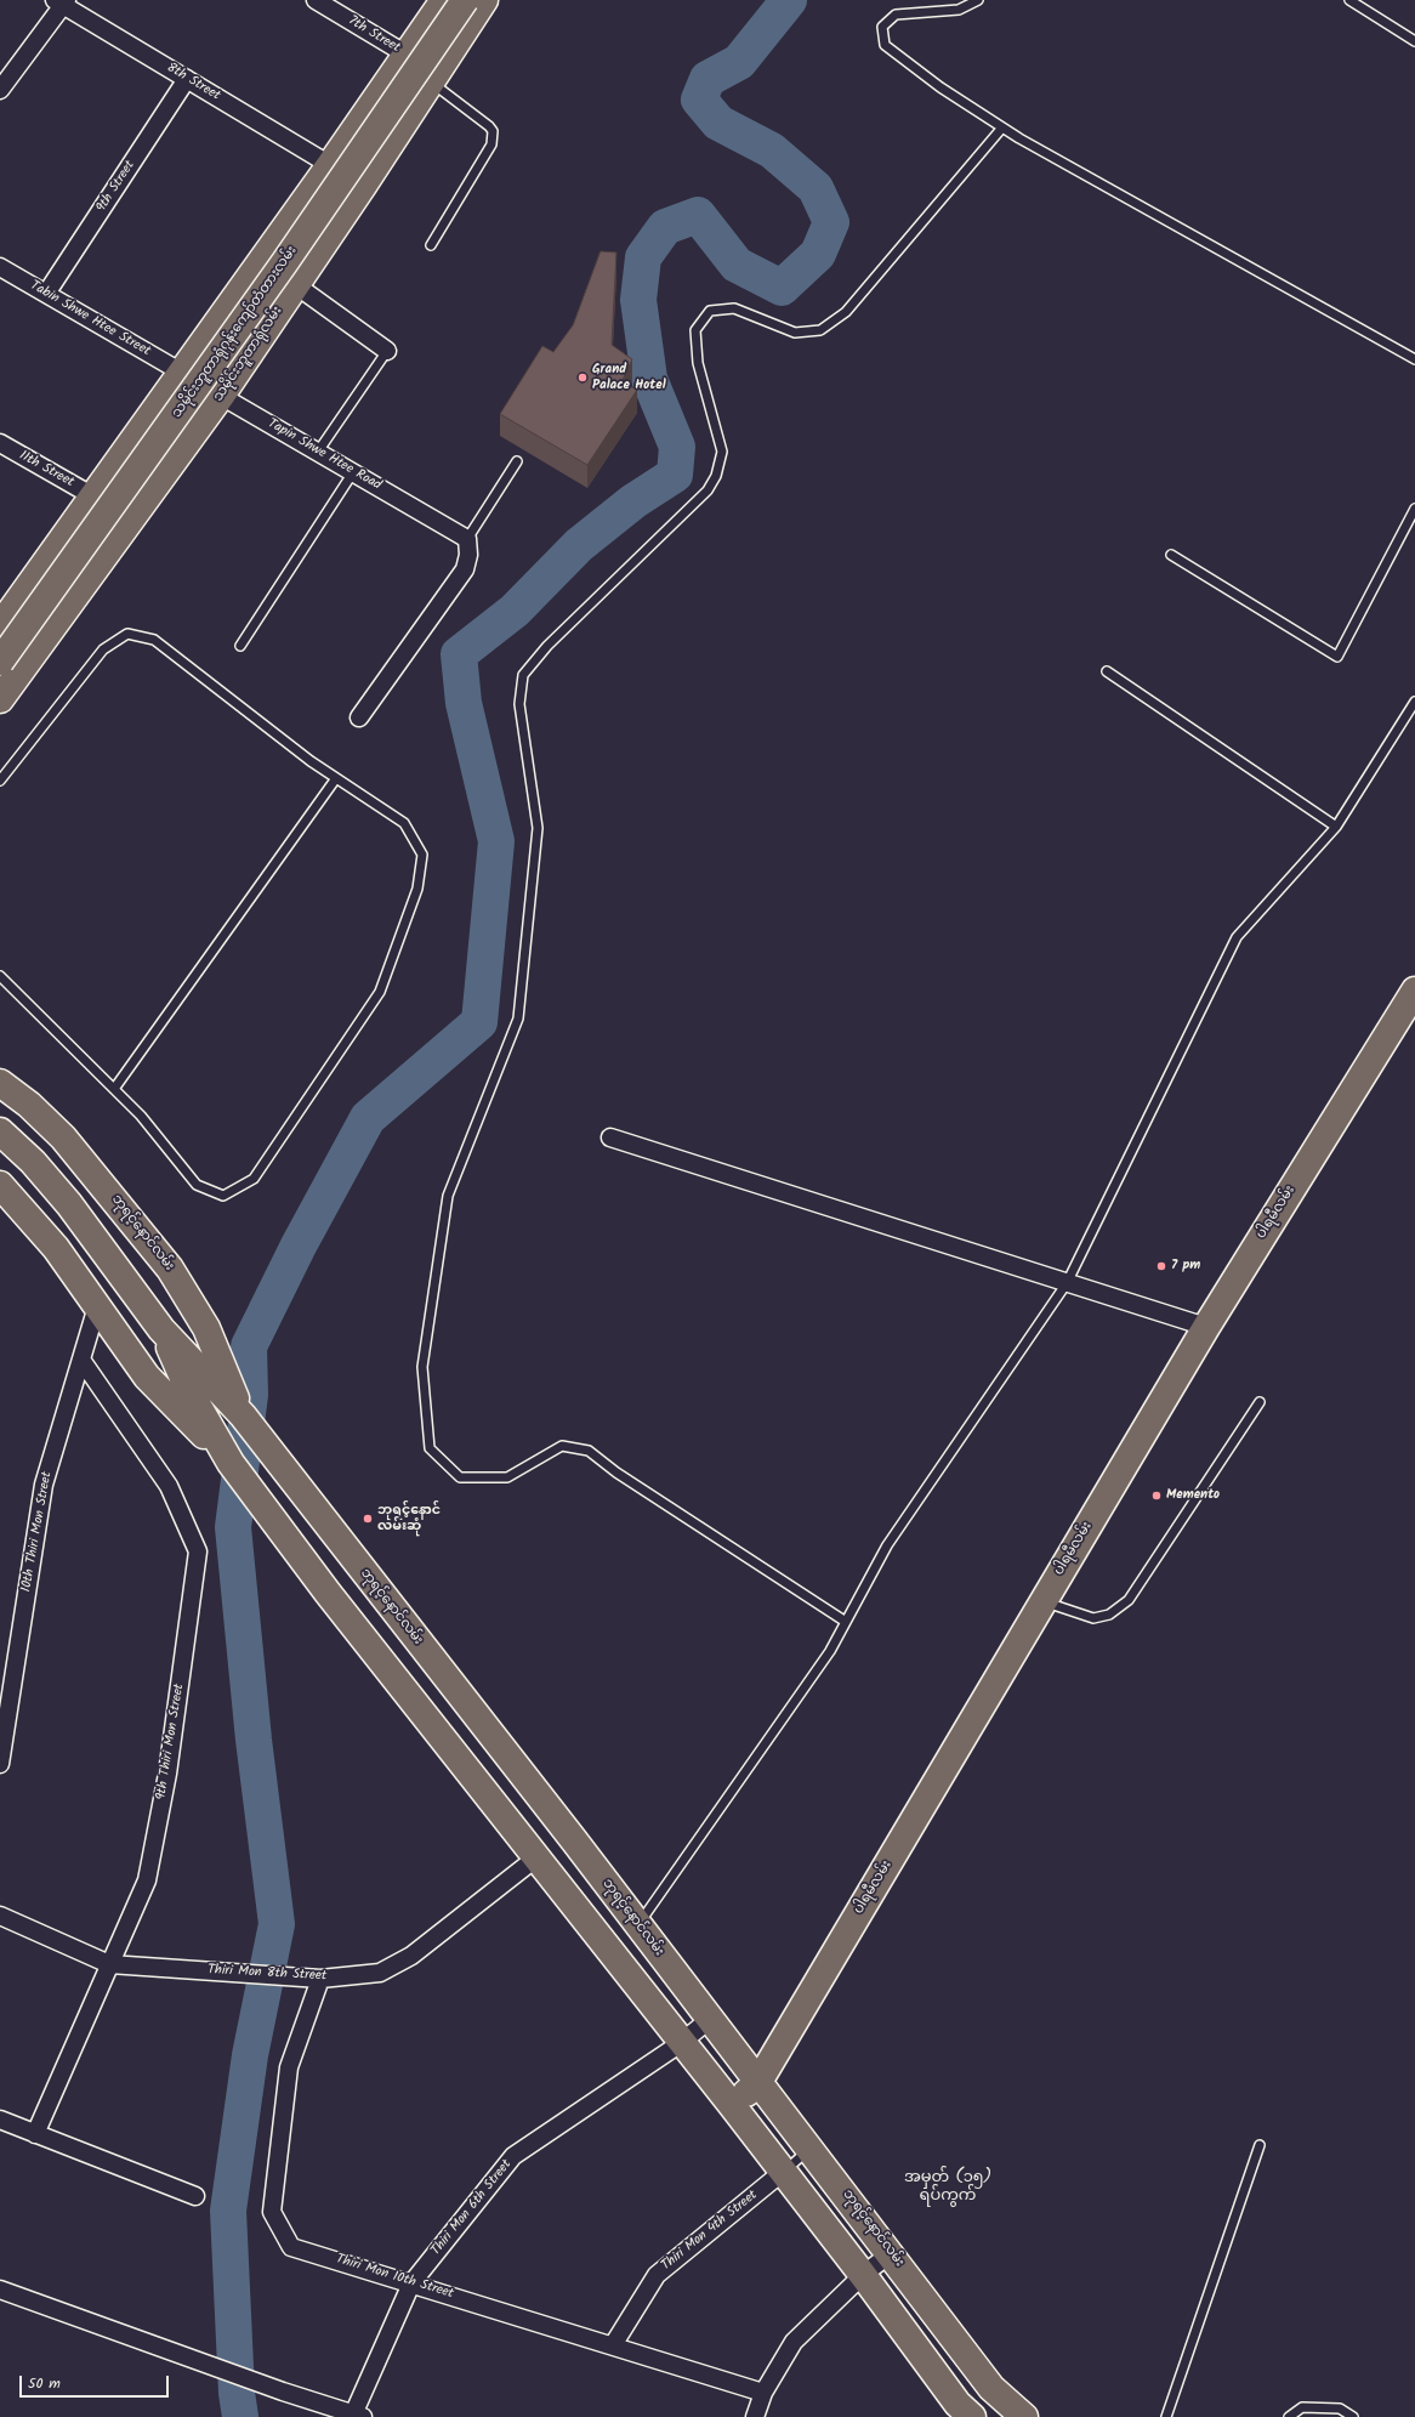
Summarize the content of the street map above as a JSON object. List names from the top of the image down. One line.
{"streets":{"main road":["သမိုင်းဘူတာရုံဂုန်းကျော်တံတားလမ်း","သမိုင်းဘူတာရုံလမ်း","ပါရမီလမ်း","ဘုရင့်နောင်လမ်း"],"street":["7th Street","8th Street","9th Street","Tabin Shwe Htee Street","Tapin Shwe Htee Road","11th Street","10th Thiri Mon Street","9th Thiri Mon Street","Thiri Mon 8th Street","Thiri Mon 6th Street","Thiri Mon 4th Street","Thiri Mon 10th Street"]},"crossings":[["8th Street","9th Street"],["9th Street","Tabin Shwe Htee Street"],["Tabin Shwe Htee Street","Tapin Shwe Htee Road"],["သမိုင်းဘူတာရုံလမ်း","Tapin Shwe Htee Road"],["ပါရမီလမ်း","ဘုရင့်နောင်လမ်း"],["ဘုရင့်နောင်လမ်း","10th Thiri Mon Street"],["ဘုရင့်နောင်လမ်း","Thiri Mon 8th Street"],["ဘုရင့်နောင်လမ်း","Thiri Mon 6th Street"],["ဘုရင့်နောင်လမ်း","Thiri Mon 4th Street"],["10th Thiri Mon Street","9th Thiri Mon Street"],["9th Thiri Mon Street","Thiri Mon 8th Street"],["Thiri Mon 8th Street","Thiri Mon 10th Street"],["Thiri Mon 6th Street","Thiri Mon 10th Street"],["Thiri Mon 4th Street","Thiri Mon 10th Street"]],"districts":["အမှတ် (၁၅) ရပ်ကွက်"],"places":["Grand Palace Hotel","7 pm","Memento","ဘုရင့်နောင် လမ်းဆုံ"],"scale_bar":"50 m"}
